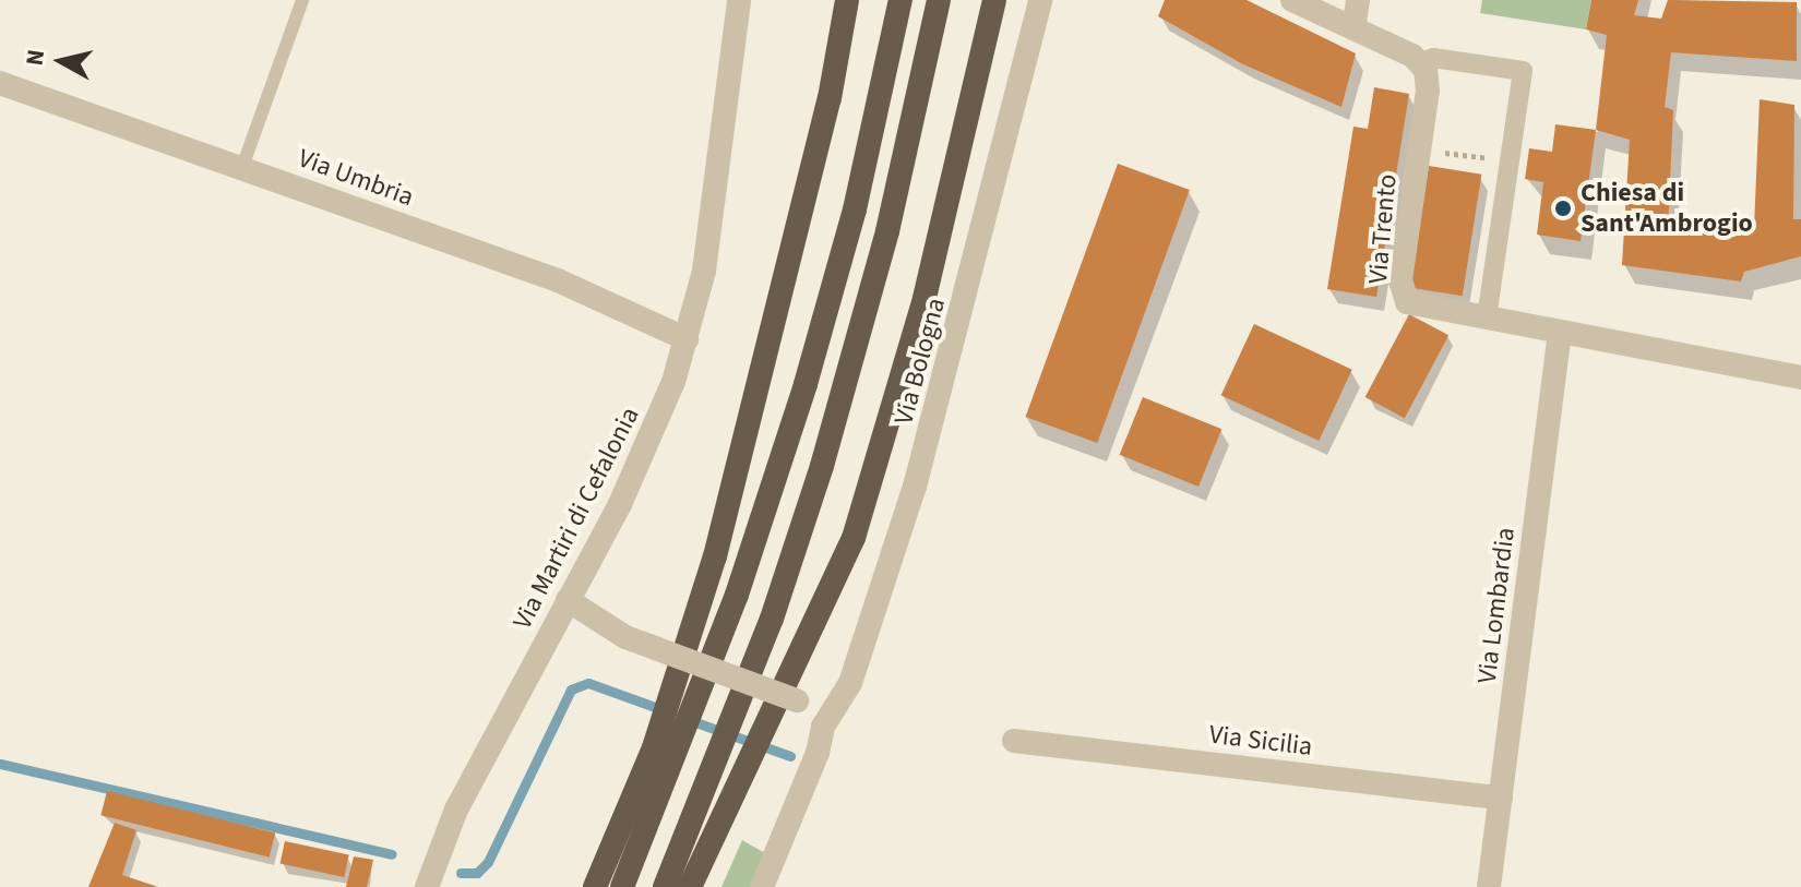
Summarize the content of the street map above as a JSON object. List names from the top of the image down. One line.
{"streets":{"street":["Via Umbria","Via Trento","Via Bologna","Via Martiri di Cefalonia","Via Lombardia","Via Sicilia"]},"crossings":[["Via Umbria","Via Martiri di Cefalonia"],["Via Trento","Via Lombardia"],["Via Lombardia","Via Sicilia"]],"places":["Chiesa di Sant'Ambrogio"],"north":"left"}
